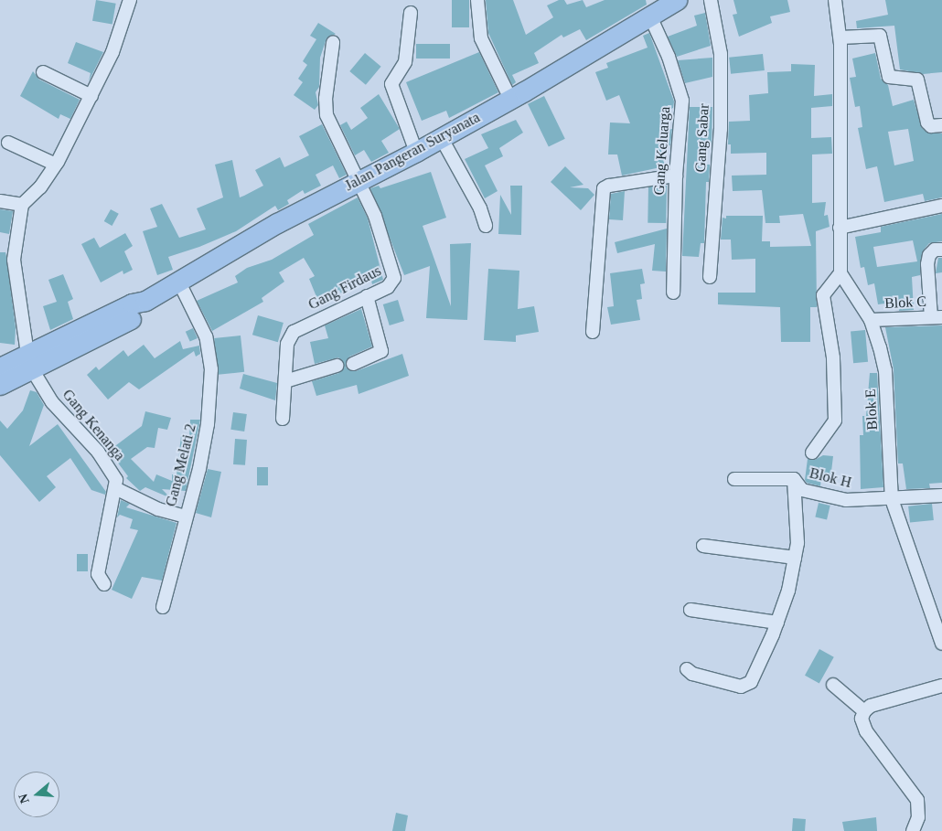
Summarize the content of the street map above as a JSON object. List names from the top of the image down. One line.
{"streets":{"main road":["Jalan Pangeran Suryanata"],"street":["Gang Sabar","Gang Keluarga","Gang Firdaus","Blok C","Blok E","Gang Kenanga","Gang Melati 2","Blok H"]},"crossings":[["Gang Keluarga","Jalan Pangeran Suryanata"],["Jalan Pangeran Suryanata","Gang Firdaus"],["Jalan Pangeran Suryanata","Gang Kenanga"],["Jalan Pangeran Suryanata","Gang Melati 2"],["Blok C","Blok E"],["Blok E","Blok H"]],"north":"left"}
